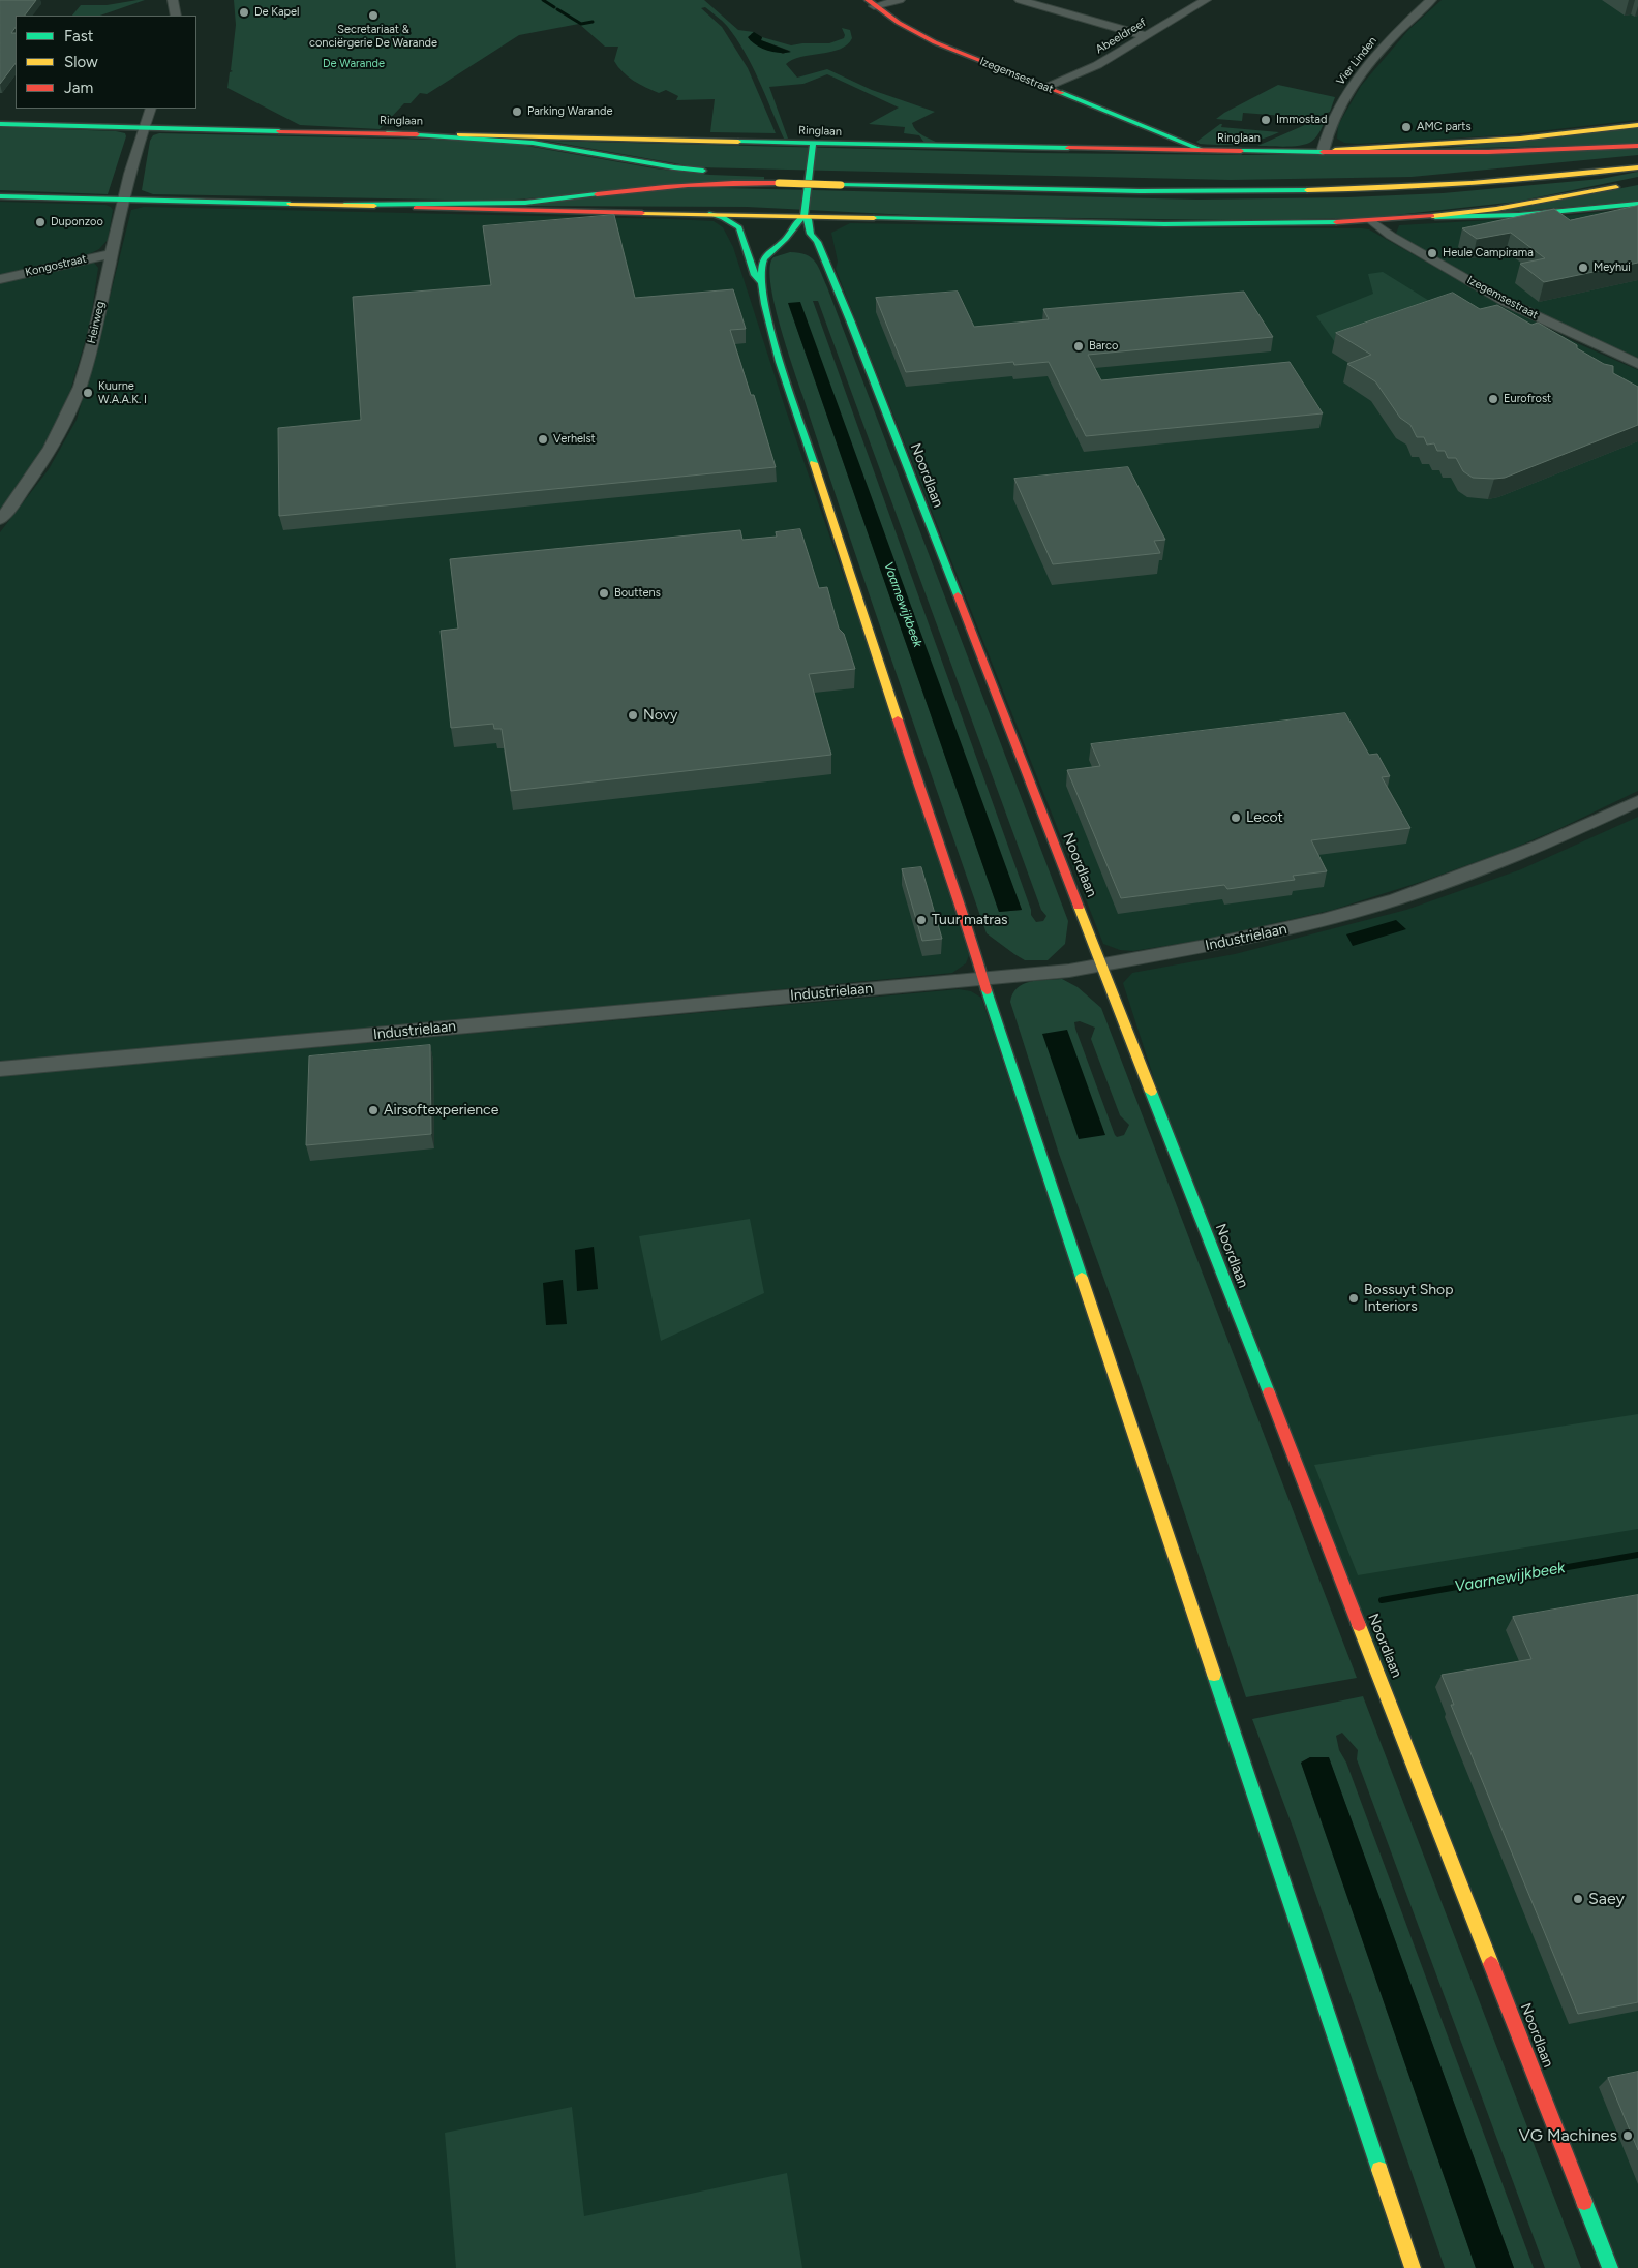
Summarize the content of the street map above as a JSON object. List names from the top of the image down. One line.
{"streets":{"main road":["Izegemsestraat","Ringlaan","Noordlaan"],"street":["Abeeldreef","Vier Linden","Kongostraat","Heirweg","Industrielaan"]},"crossings":[["Abeeldreef","Izegemsestraat"],["Vier Linden","Ringlaan"],["Izegemsestraat","Ringlaan"],["Ringlaan","Heirweg"],["Kongostraat","Heirweg"],["Noordlaan","Industrielaan"]],"water":["Vaarnewijkbeek"],"parks":["De Warande"],"places":["De Kapel","Secretariaat & conciërgerie De Warande","Parking Warande","Immostad","AMC parts","Duponzoo","Heule Campirama","Meyhui","Barco","Kuurne W.A.A.K. I","Eurofrost","Verhelst","Bouttens","Novy","Lecot","Tuur matras","Airsoftexperience","Bossuyt Shop Interiors","Saey","VG Machines"],"legend":["Fast","Slow","Jam"]}
